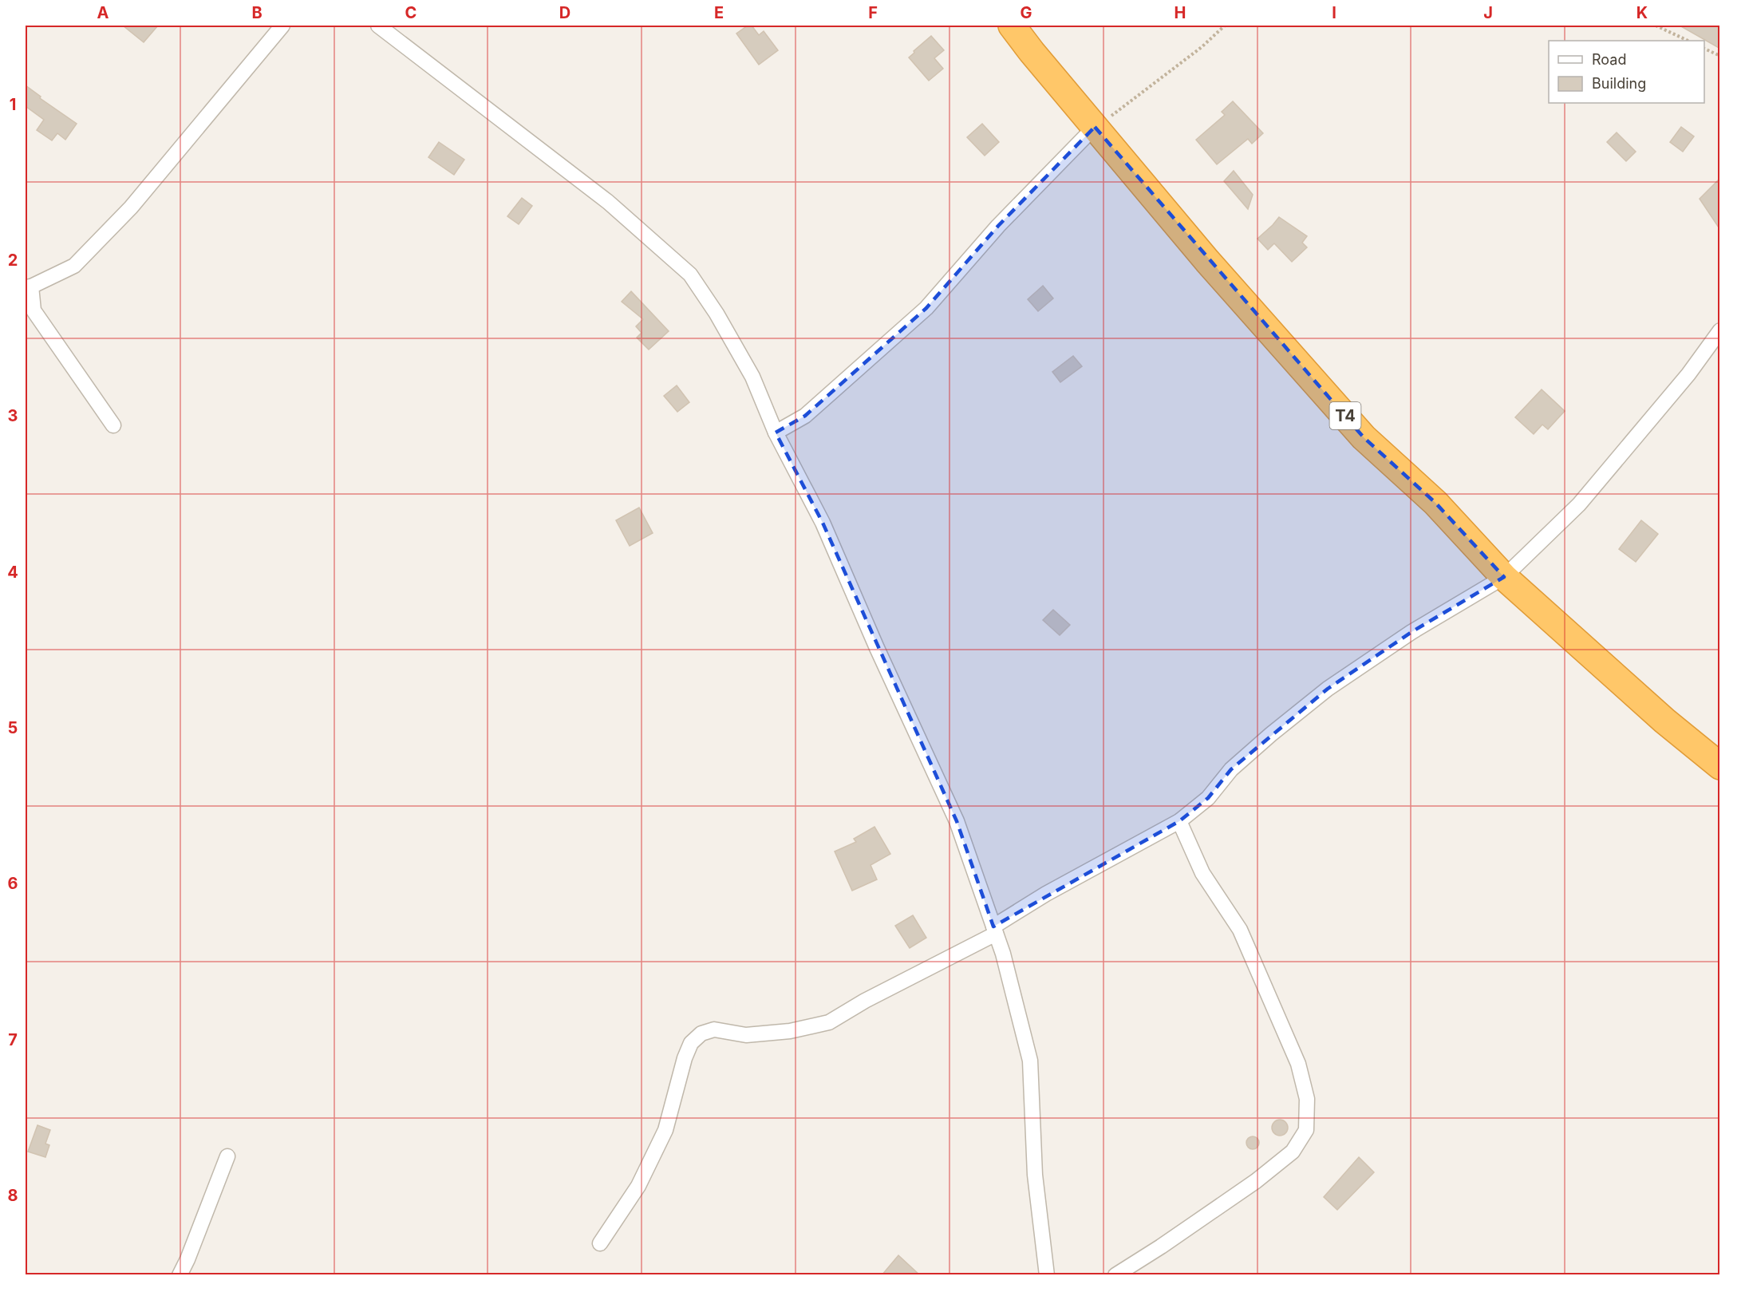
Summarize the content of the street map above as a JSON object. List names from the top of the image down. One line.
{"streets":{"highway":["T4"]},"legend":["Road","Building"],"grid":{"columns":["A","B","C","D","E","F","G","H","I","J","K"],"rows":["1","2","3","4","5","6","7","8"]}}
